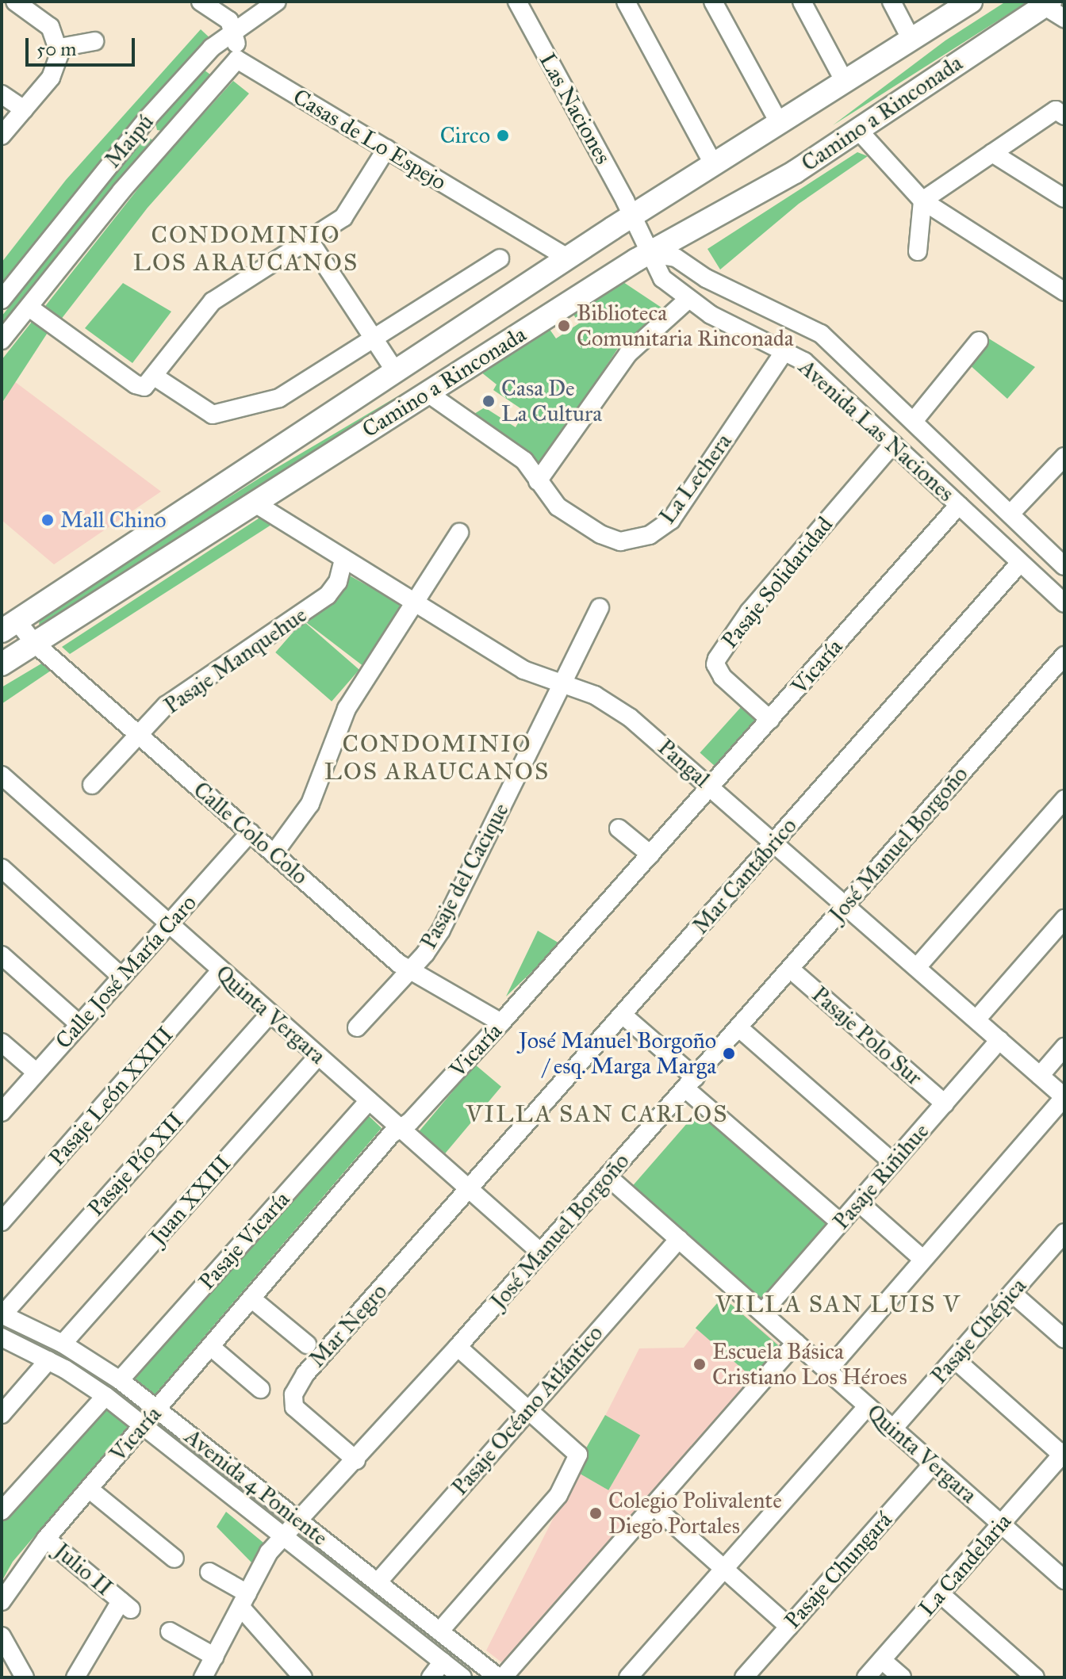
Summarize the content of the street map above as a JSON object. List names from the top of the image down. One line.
{"streets":{"main road":["Camino a Rinconada"],"street":["Las Naciones","Casas de Lo Espejo","Maipú","Avenida Las Naciones","La Lechera","Pasaje Solidaridad","Pasaje Manquehue","Vicaría","Pangal","Calle Colo Colo","José Manuel Borgoño","Pasaje del Cacique","Mar Cantábrico","Calle José María Caro","Quinta Vergara","Pasaje Polo Sur","Pasaje León XXIII","Pasaje Pío XII","Pasaje Riñihue","Juan XXIII","Pasaje Vicaría","Mar Negro","Pasaje Chépica","Pasaje Océano Atlántico","Avenida 4 Poniente","La Candelaria","Julio II","Pasaje Chungará"]},"crossings":[["Las Naciones","Camino a Rinconada"],["Las Naciones","Avenida Las Naciones"],["Camino a Rinconada","Casas de Lo Espejo"],["Camino a Rinconada","Avenida Las Naciones"],["Camino a Rinconada","La Lechera"],["Camino a Rinconada","Pangal"],["Camino a Rinconada","Calle Colo Colo"],["Casas de Lo Espejo","Maipú"],["Avenida Las Naciones","La Lechera"],["Avenida Las Naciones","Pasaje Solidaridad"],["Avenida Las Naciones","Vicaría"],["Avenida Las Naciones","Mar Cantábrico"],["Pasaje Solidaridad","Vicaría"],["Pasaje Manquehue","Pangal"],["Pasaje Manquehue","Calle Colo Colo"],["Vicaría","Pangal"],["Vicaría","Calle Colo Colo"],["Vicaría","Quinta Vergara"],["Vicaría","Avenida 4 Poniente"],["Vicaría","Julio II"],["Pangal","José Manuel Borgoño"],["Pangal","Pasaje del Cacique"],["Pangal","Mar Cantábrico"],["Pangal","Pasaje Riñihue"],["Calle Colo Colo","Pasaje del Cacique"],["Calle Colo Colo","Calle José María Caro"],["José Manuel Borgoño","Quinta Vergara"],["José Manuel Borgoño","Pasaje Polo Sur"],["José Manuel Borgoño","Mar Negro"],["José Manuel Borgoño","Avenida 4 Poniente"],["Mar Cantábrico","Quinta Vergara"],["Mar Cantábrico","Mar Negro"],["Calle José María Caro","Quinta Vergara"],["Quinta Vergara","Pasaje León XXIII"],["Quinta Vergara","Pasaje Pío XII"],["Quinta Vergara","Pasaje Riñihue"],["Quinta Vergara","Juan XXIII"],["Quinta Vergara","Pasaje Vicaría"],["Quinta Vergara","Mar Negro"],["Quinta Vergara","Pasaje Chépica"],["Quinta Vergara","Pasaje Océano Atlántico"],["Quinta Vergara","La Candelaria"],["Quinta Vergara","Pasaje Chungará"],["Pasaje Polo Sur","Pasaje Riñihue"],["Pasaje Pío XII","Avenida 4 Poniente"],["Juan XXIII","Avenida 4 Poniente"],["Pasaje Vicaría","Avenida 4 Poniente"],["Pasaje Océano Atlántico","Avenida 4 Poniente"]],"districts":["CONDOMINIO LOS ARAUCANOS","CONDOMINIO LOS ARAUCANOS","VILLA SAN CARLOS","VILLA SAN LUIS V"],"places":["Circo","Biblioteca Comunitaria Rinconada","Casa De La Cultura","Mall Chino","José Manuel Borgoño / esq. Marga Marga","Escuela Básica Cristiano Los Héroes","Colegio Polivalente Diego Portales"],"scale_bar":"50 m"}
